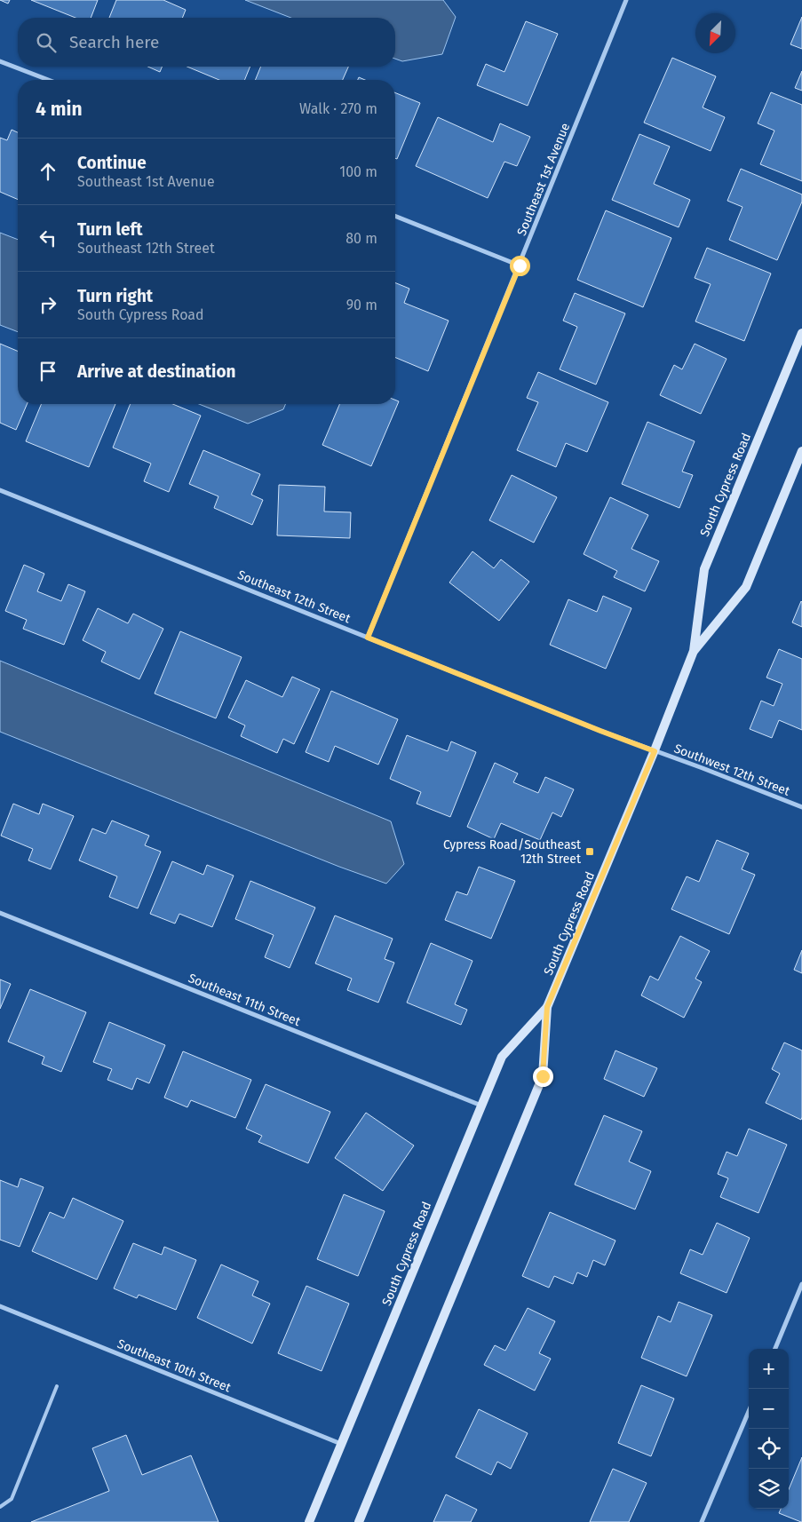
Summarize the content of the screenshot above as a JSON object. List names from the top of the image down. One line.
{"streets":{"street":["Southeast 1st Avenue","South Cypress Road","Southeast 12th Street","Southwest 12th Street","Southeast 11th Street","Southeast 10th Street"]},"crossings":[["Southeast 1st Avenue","Southeast 12th Street"],["South Cypress Road","Southeast 12th Street"],["South Cypress Road","Southwest 12th Street"],["South Cypress Road","Southeast 11th Street"],["South Cypress Road","Southeast 10th Street"],["Southeast 12th Street","Southwest 12th Street"]],"places":{"transit":["Cypress Road/Southeast 12th Street"]},"north":"bottom left","page":{"search":"Search here","heading":["4 min","Walk · 270 m"],"list":[["Continue","Southeast 1st Avenue","100 m"],["Turn left","Southeast 12th Street","80 m"],["Turn right","South Cypress Road","90 m"],"Arrive at destination"],"map_buttons":["+","−"]}}
